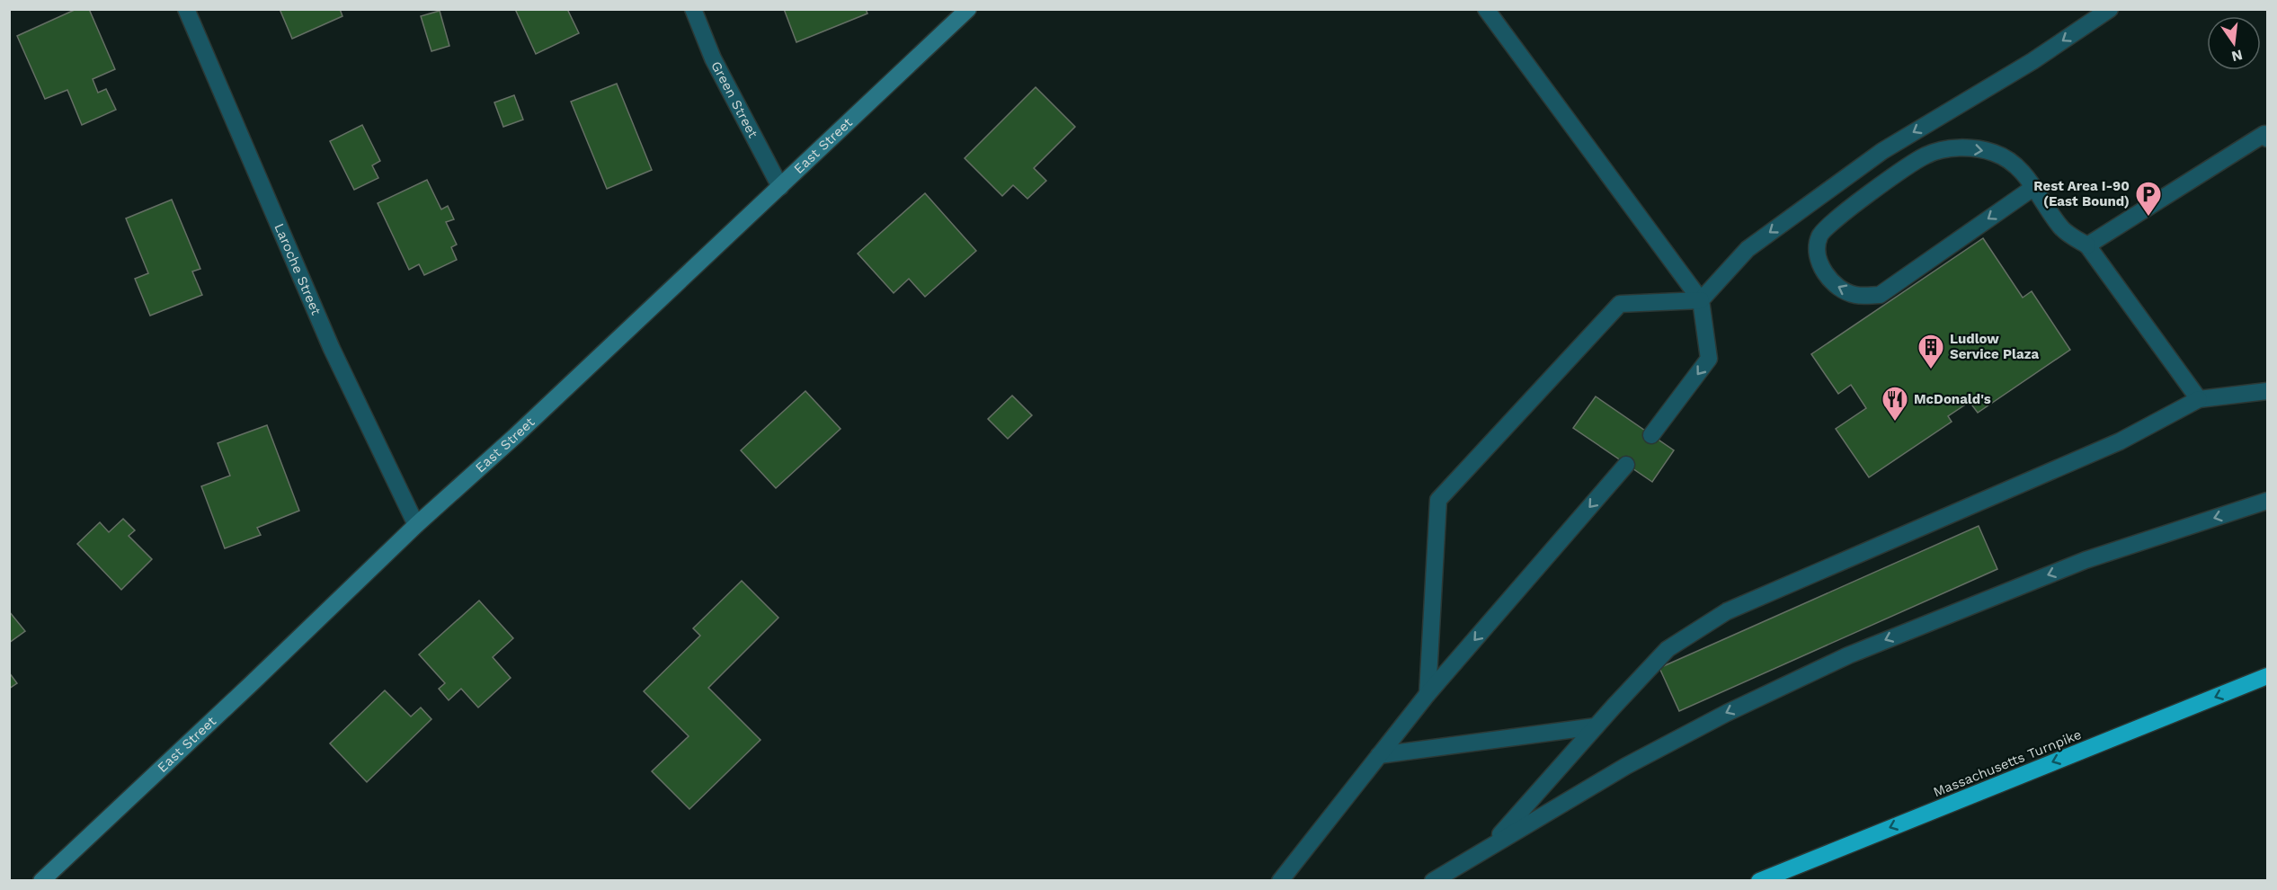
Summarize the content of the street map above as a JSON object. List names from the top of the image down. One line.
{"streets":{"highway":["Massachusetts Turnpike"],"main road":["East Street"],"street":["Green Street","Laroche Street"]},"crossings":[["Green Street","East Street"],["East Street","Laroche Street"]],"one_way":["Massachusetts Turnpike"],"places":{"parking":["Rest Area I-90 (East Bound)"],"building":["Ludlow Service Plaza"],"restaurant":["McDonald's"]},"north":"bottom"}
